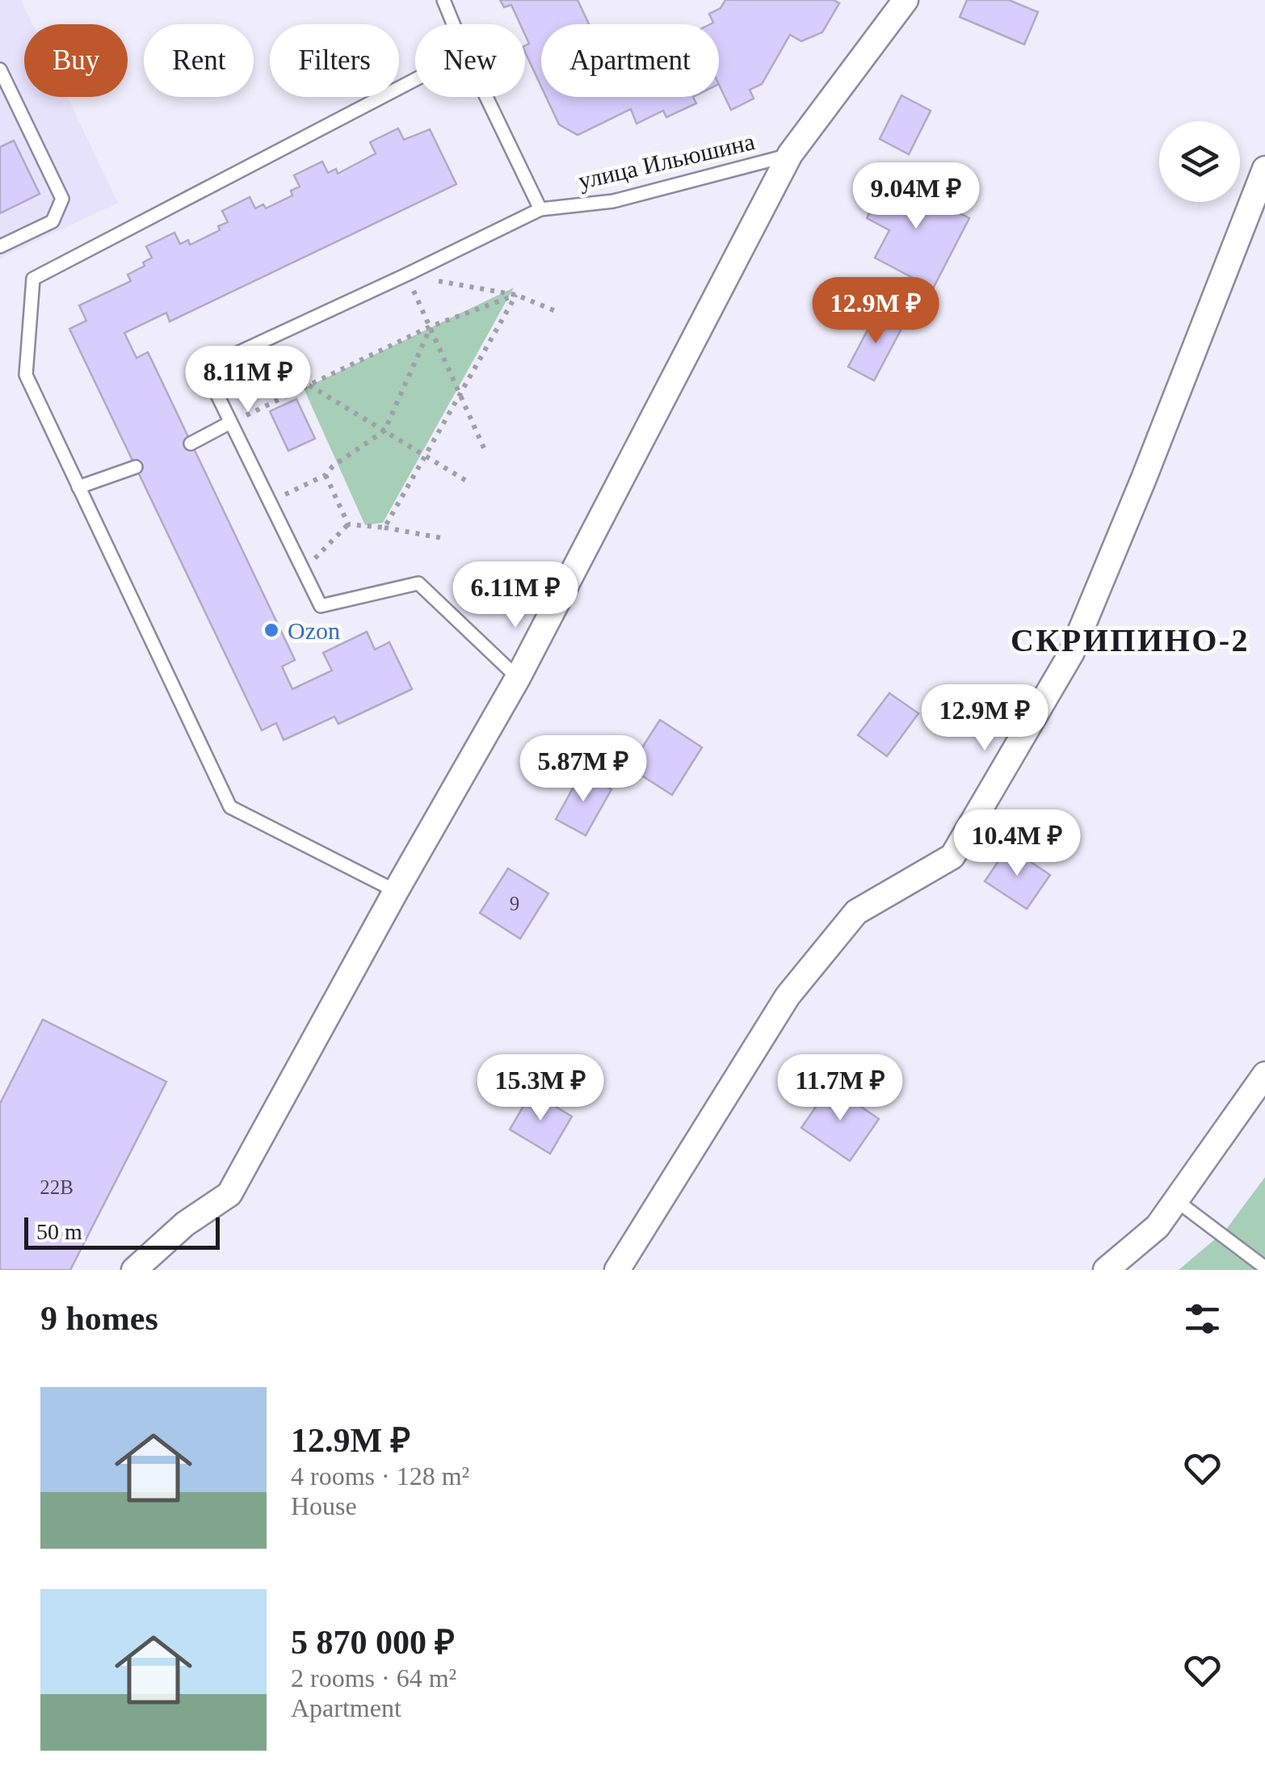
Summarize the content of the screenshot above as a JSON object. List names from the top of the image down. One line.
{"streets":{"lane":["улица Ильюшина"]},"districts":["СКРИПИНО-2"],"places":["Ozon"],"house_numbers":["9","22В"],"scale_bar":"50 m","page":{"chip":["Buy","Rent","Filters","New","Apartment"],"price":["9.04M ₽","12.9M ₽","8.11M ₽","6.11M ₽","12.9M ₽","5.87M ₽","10.4M ₽","15.3M ₽","11.7M ₽"],"scale":"50 m","heading":"9 homes","list":[{"name":"12.9M ₽","note":"4 rooms · 128 m² · House"},{"name":"5 870 000 ₽","note":"2 rooms · 64 m² · Apartment"}]}}
